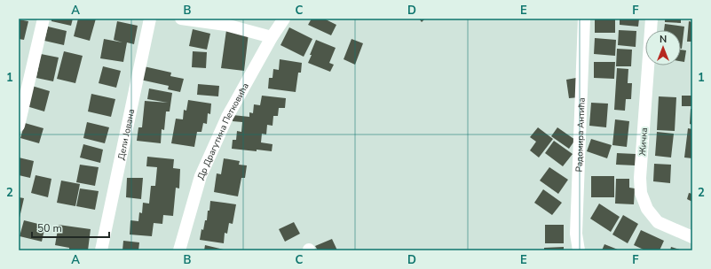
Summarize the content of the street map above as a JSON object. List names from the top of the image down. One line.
{"streets":{"street":["Др Драгутина Петковића","Дели Јована","Радомира Антића","Жичка"]},"scale_bar":"50 m","north":"top","grid":{"columns":["A","B","C","D","E","F"],"rows":["1","2"]}}
